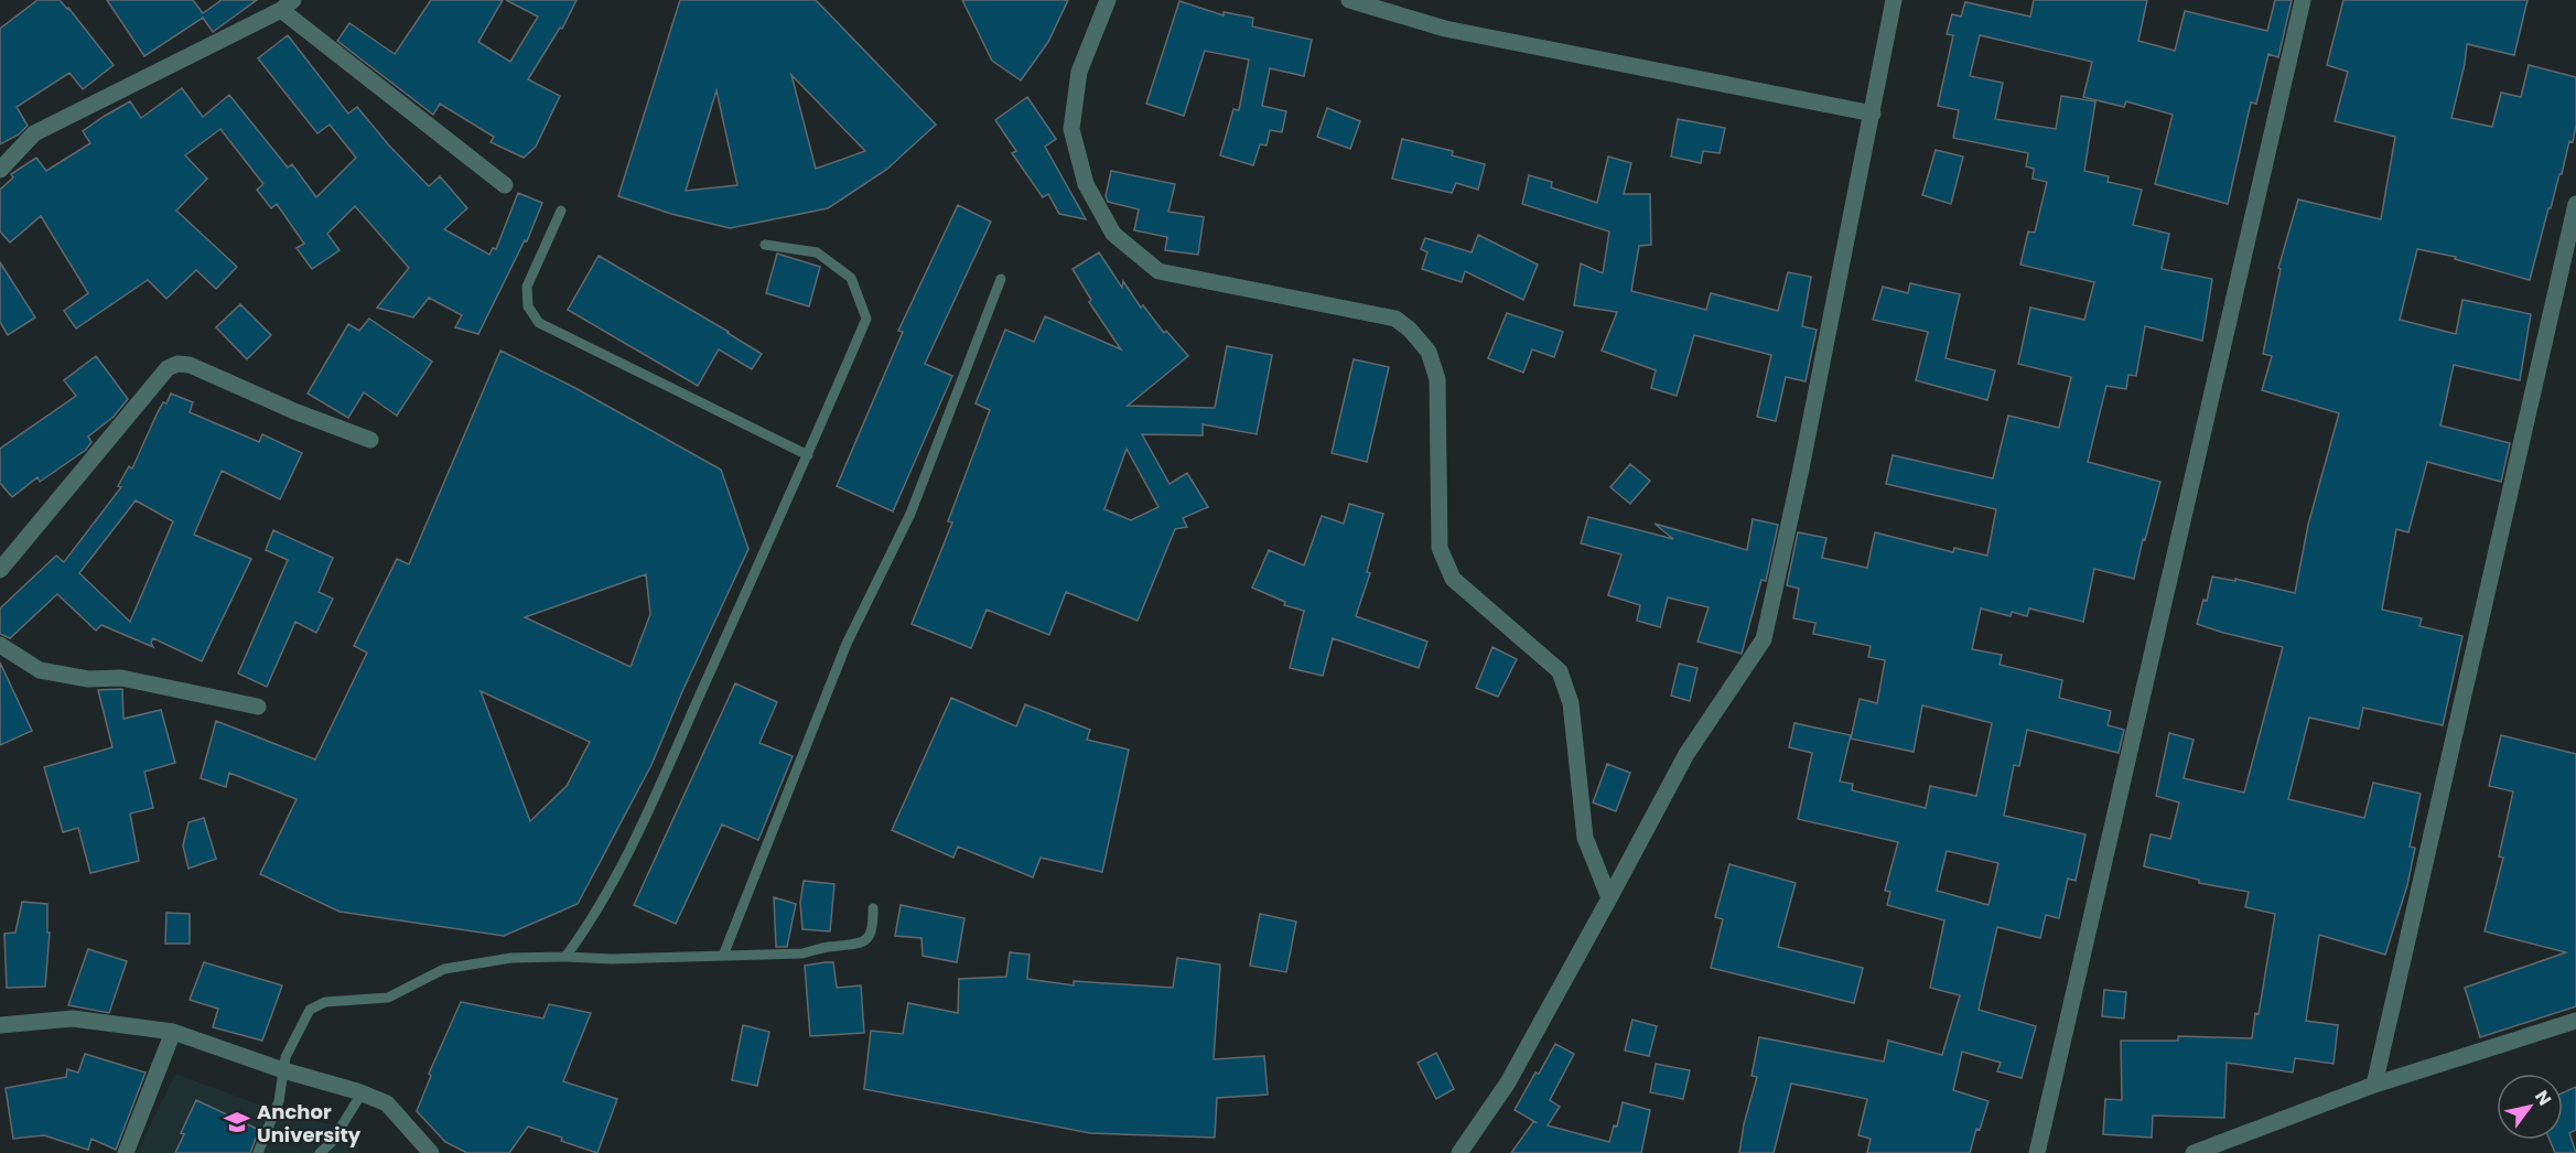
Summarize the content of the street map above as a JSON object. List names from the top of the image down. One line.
{"places":{"school or university":["Anchor University"]},"north":"top right"}
